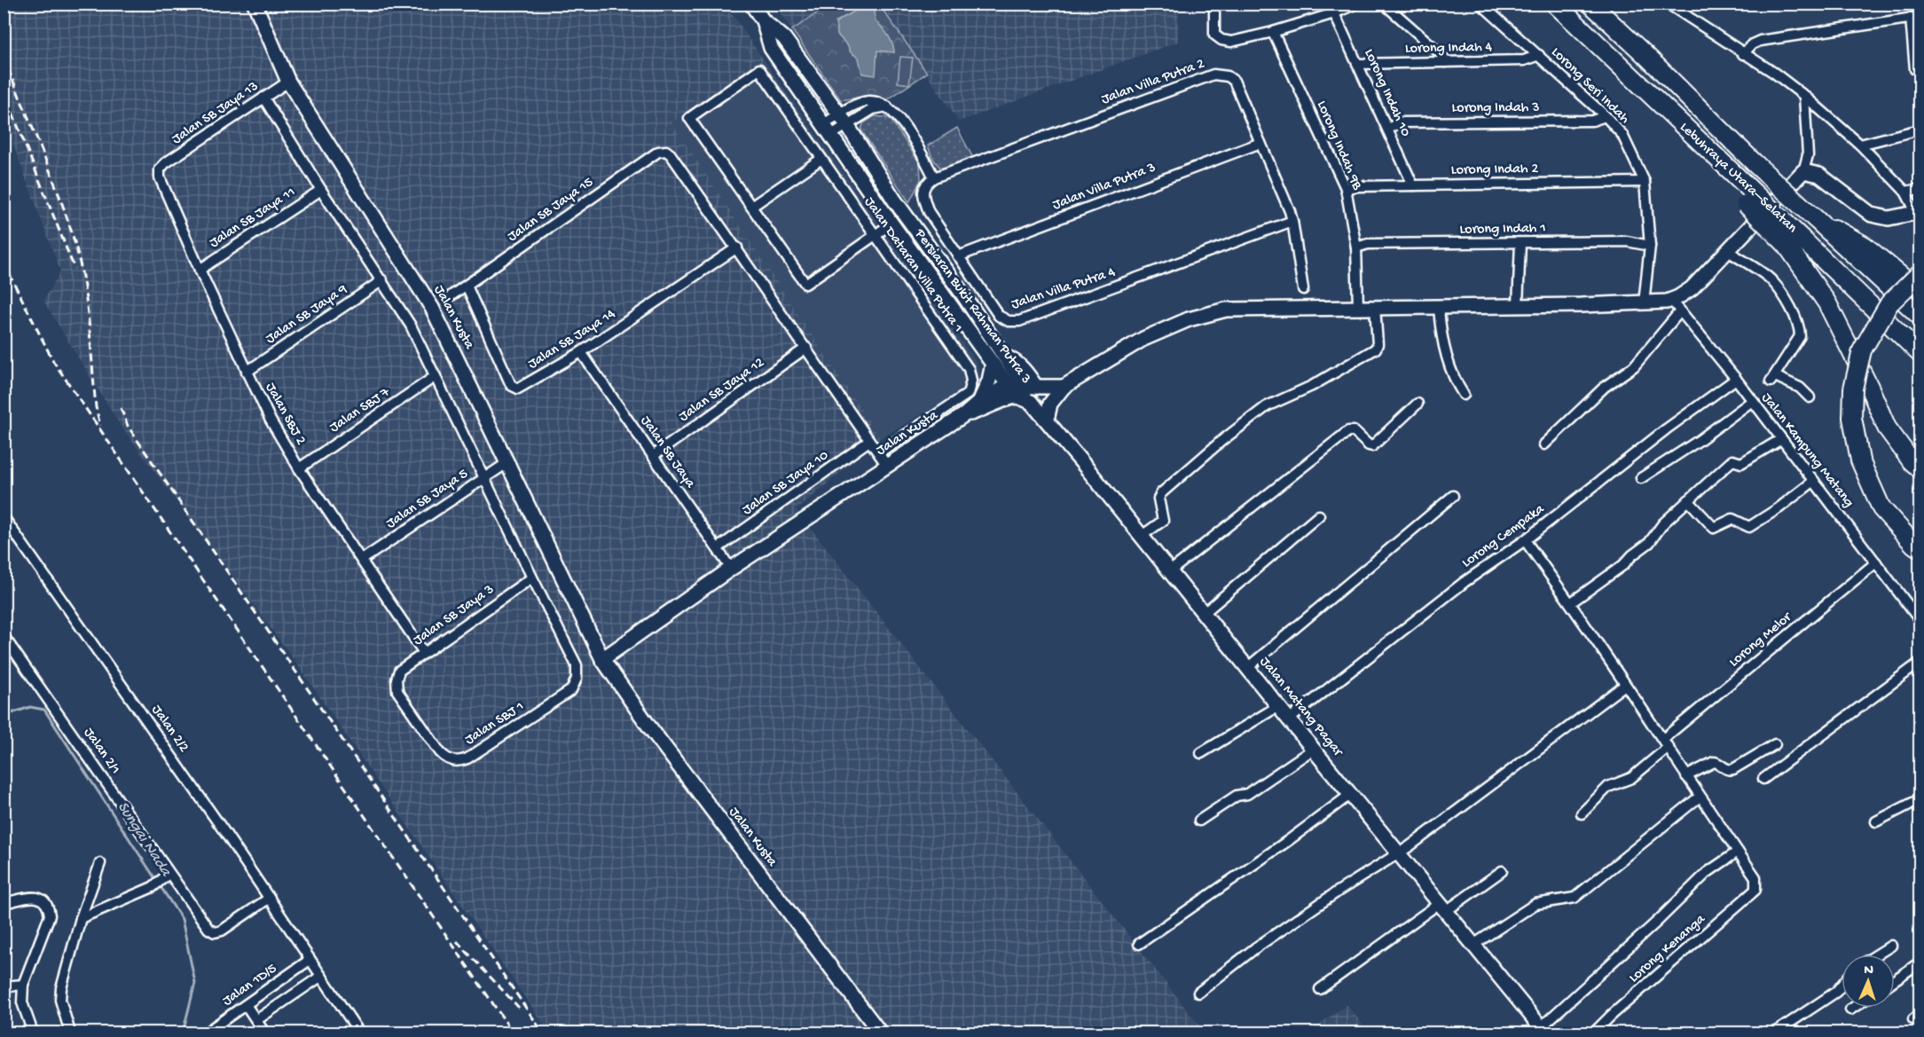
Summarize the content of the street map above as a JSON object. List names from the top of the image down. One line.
{"streets":{"highway":["Lebuhraya Utara–Selatan"],"street":["Lorong Indah 4","Jalan Villa Putra 2","Lorong Seri Indah","Lorong Indah 10","Lorong Indah 3","Jalan SB Jaya 13","Lorong Indah 9B","Lorong Indah 2","Jalan Villa Putra 3","Jalan SB Jaya 15","Jalan SB Jaya 11","Lorong Indah 1","Jalan Dataran Villa Putra 1","Jalan Villa Putra 4","Persiaran Bukit Rahman Putra 3","Jalan SB Jaya 9","Jalan Kusta","Jalan SB Jaya 14","Jalan SB Jaya 12","Jalan SBJ 7","Jalan SBJ 2","Jalan Kampung Matang","Jalan SB Jaya","Jalan SB Jaya 10","Jalan SB Jaya 5","Lorong Cempaka","Jalan SB Jaya 3","Lorong Melor","Jalan Matang Pagar","Jalan SBJ 1","Jalan 2/2","Jalan 2/1","Lorong Kenanga","Jalan 1D/5"]},"crossings":[["Lorong Indah 4","Lorong Seri Indah"],["Lorong Indah 4","Lorong Indah 10"],["Jalan Villa Putra 2","Jalan Villa Putra 3"],["Jalan Villa Putra 2","Jalan Villa Putra 4"],["Lorong Seri Indah","Lorong Indah 3"],["Lorong Seri Indah","Lorong Indah 2"],["Lorong Seri Indah","Lorong Indah 1"],["Lorong Indah 10","Lorong Indah 3"],["Lorong Indah 10","Lorong Indah 2"],["Jalan SB Jaya 13","Jalan Kusta"],["Jalan SB Jaya 13","Jalan SBJ 2"],["Lorong Indah 9B","Lorong Indah 2"],["Lorong Indah 9B","Lorong Indah 1"],["Jalan Villa Putra 3","Jalan Villa Putra 4"],["Jalan SB Jaya 15","Jalan SB Jaya 14"],["Jalan SB Jaya 11","Jalan SBJ 2"],["Persiaran Bukit Rahman Putra 3","Jalan Kusta"],["Persiaran Bukit Rahman Putra 3","Jalan Matang Pagar"],["Jalan SB Jaya 9","Jalan SBJ 2"],["Jalan Kusta","Jalan SB Jaya"],["Jalan Kusta","Jalan SB Jaya 5"],["Jalan Kusta","Jalan Matang Pagar"],["Jalan SB Jaya 14","Jalan SB Jaya"],["Jalan SB Jaya 12","Jalan SB Jaya"],["Jalan SBJ 7","Jalan SBJ 2"],["Jalan SBJ 2","Jalan SB Jaya 5"],["Jalan SBJ 2","Jalan SB Jaya 3"],["Jalan Kampung Matang","Lorong Cempaka"],["Jalan Kampung Matang","Lorong Melor"],["Jalan SB Jaya","Jalan SB Jaya 10"],["Lorong Cempaka","Jalan Matang Pagar"],["Jalan SB Jaya 3","Jalan SBJ 1"],["Jalan 2/2","Jalan 2/1"],["Jalan 2/2","Jalan 1D/5"]],"water":["Sungai Nada"],"north":"top"}
